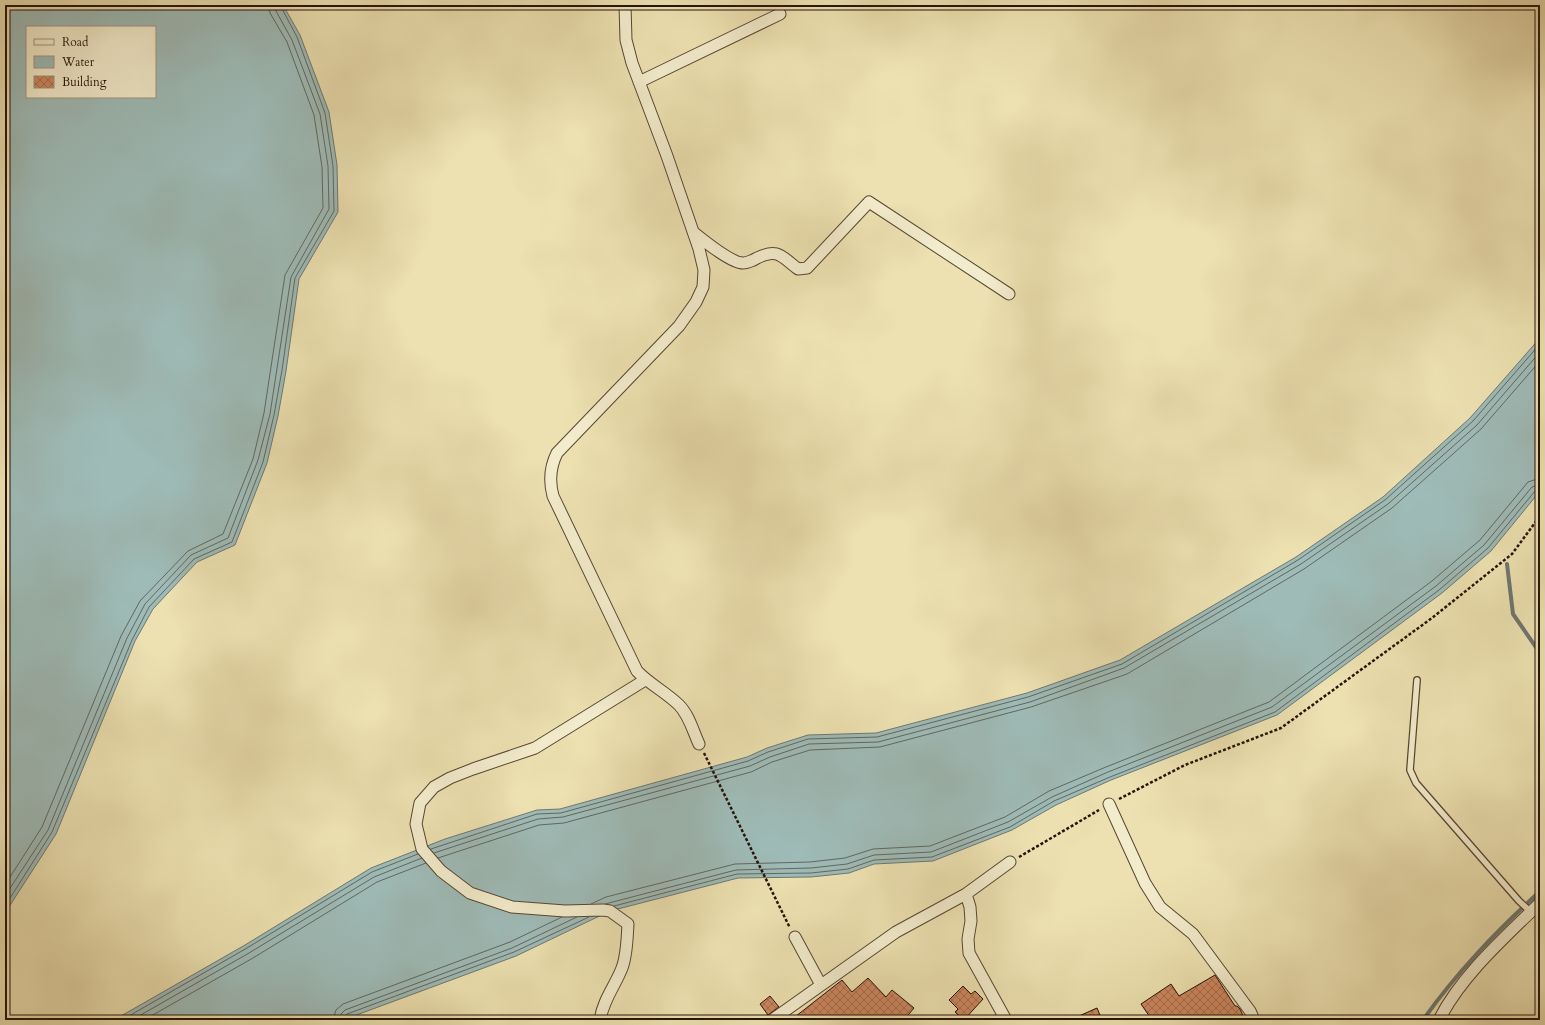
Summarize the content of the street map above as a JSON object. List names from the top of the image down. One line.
{"legend":["Road","Water","Building"]}
